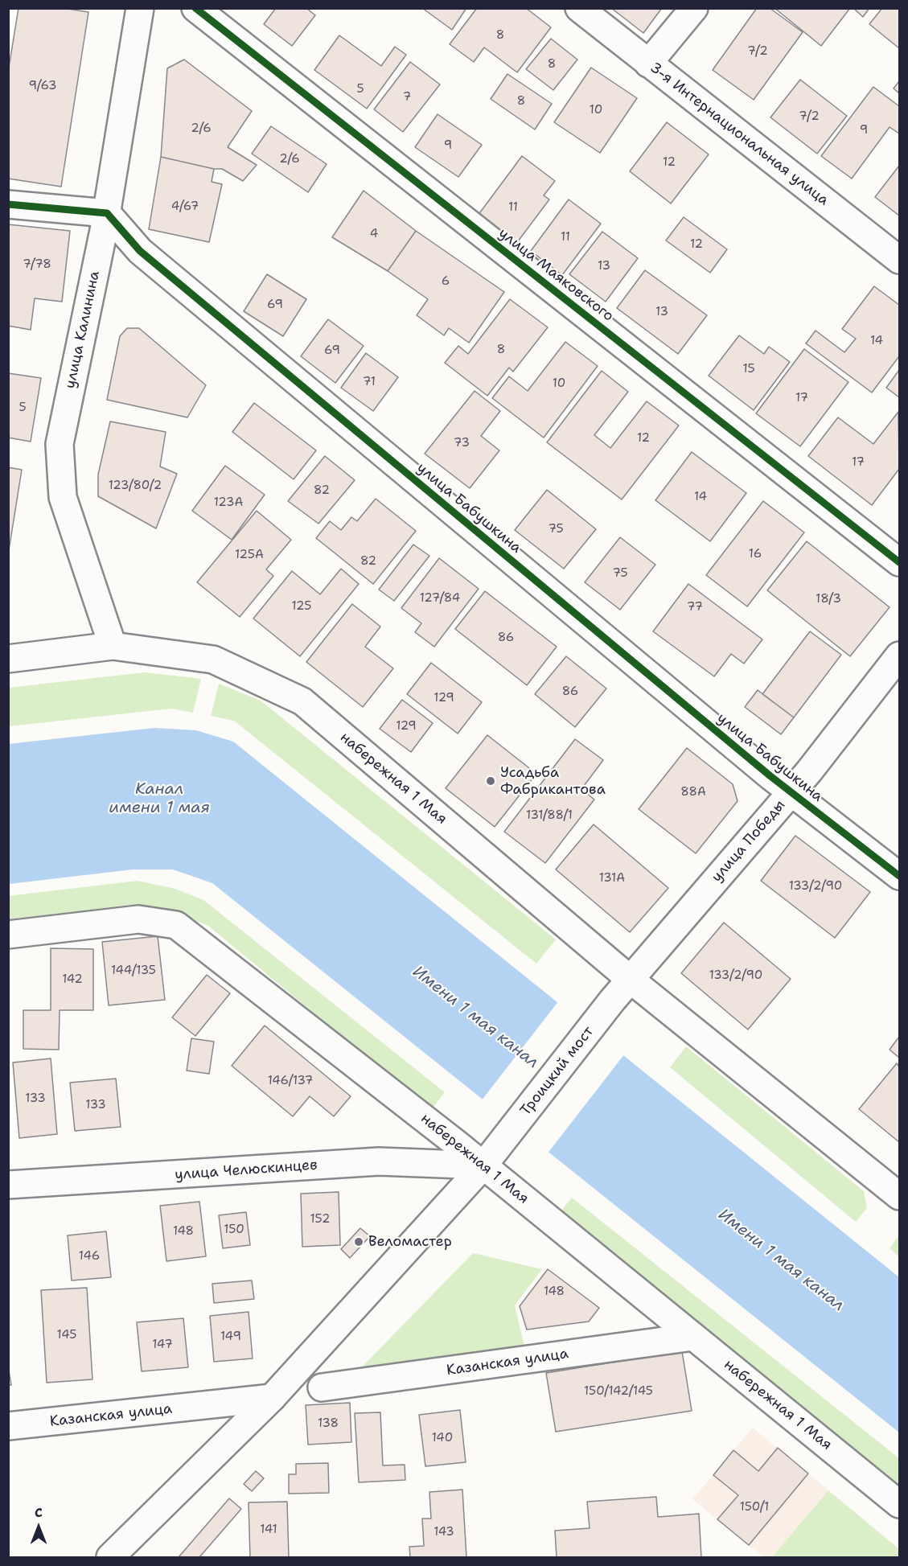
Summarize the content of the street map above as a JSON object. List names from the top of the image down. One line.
{"streets":{"street":["3-я Интернациональная улица","улица Маяковского","улица Калинина","улица Бабушкина","набережная 1 Мая","улица Победы","Троицкий мост","улица Челюскинцев","Казанская улица"]},"crossings":[["улица Калинина","улица Бабушкина"],["улица Калинина","набережная 1 Мая"],["улица Бабушкина","улица Победы"],["набережная 1 Мая","улица Победы"],["набережная 1 Мая","Троицкий мост"],["набережная 1 Мая","улица Челюскинцев"],["набережная 1 Мая","Казанская улица"],["улица Победы","Троицкий мост"],["Троицкий мост","улица Челюскинцев"],["Троицкий мост","Казанская улица"]],"water":["Канал имени 1 мая","Имени 1 мая канал"],"places":["Усадьба Фабрикантова","Веломастер"],"house_numbers":["8","7/2","8","9/63","5","7","8","10","7/2","2/6","9","9","2/6","12","4/67","11","4","11","12","7/78","13","6","69","13","14","8","69","15","71","10","17","5","12","73","17","123/80/2","82","14","123А","75","16","125А","82","75","127/84","18/3","125","77","86","86","129","129","88А","131/88/1","131А","133/2/90","144/135","133/2/90","142","146/137","133","133","152","150","148","146","148","145","149","147","150/142/145","138","140","150/1","141","143"],"north":"top"}
